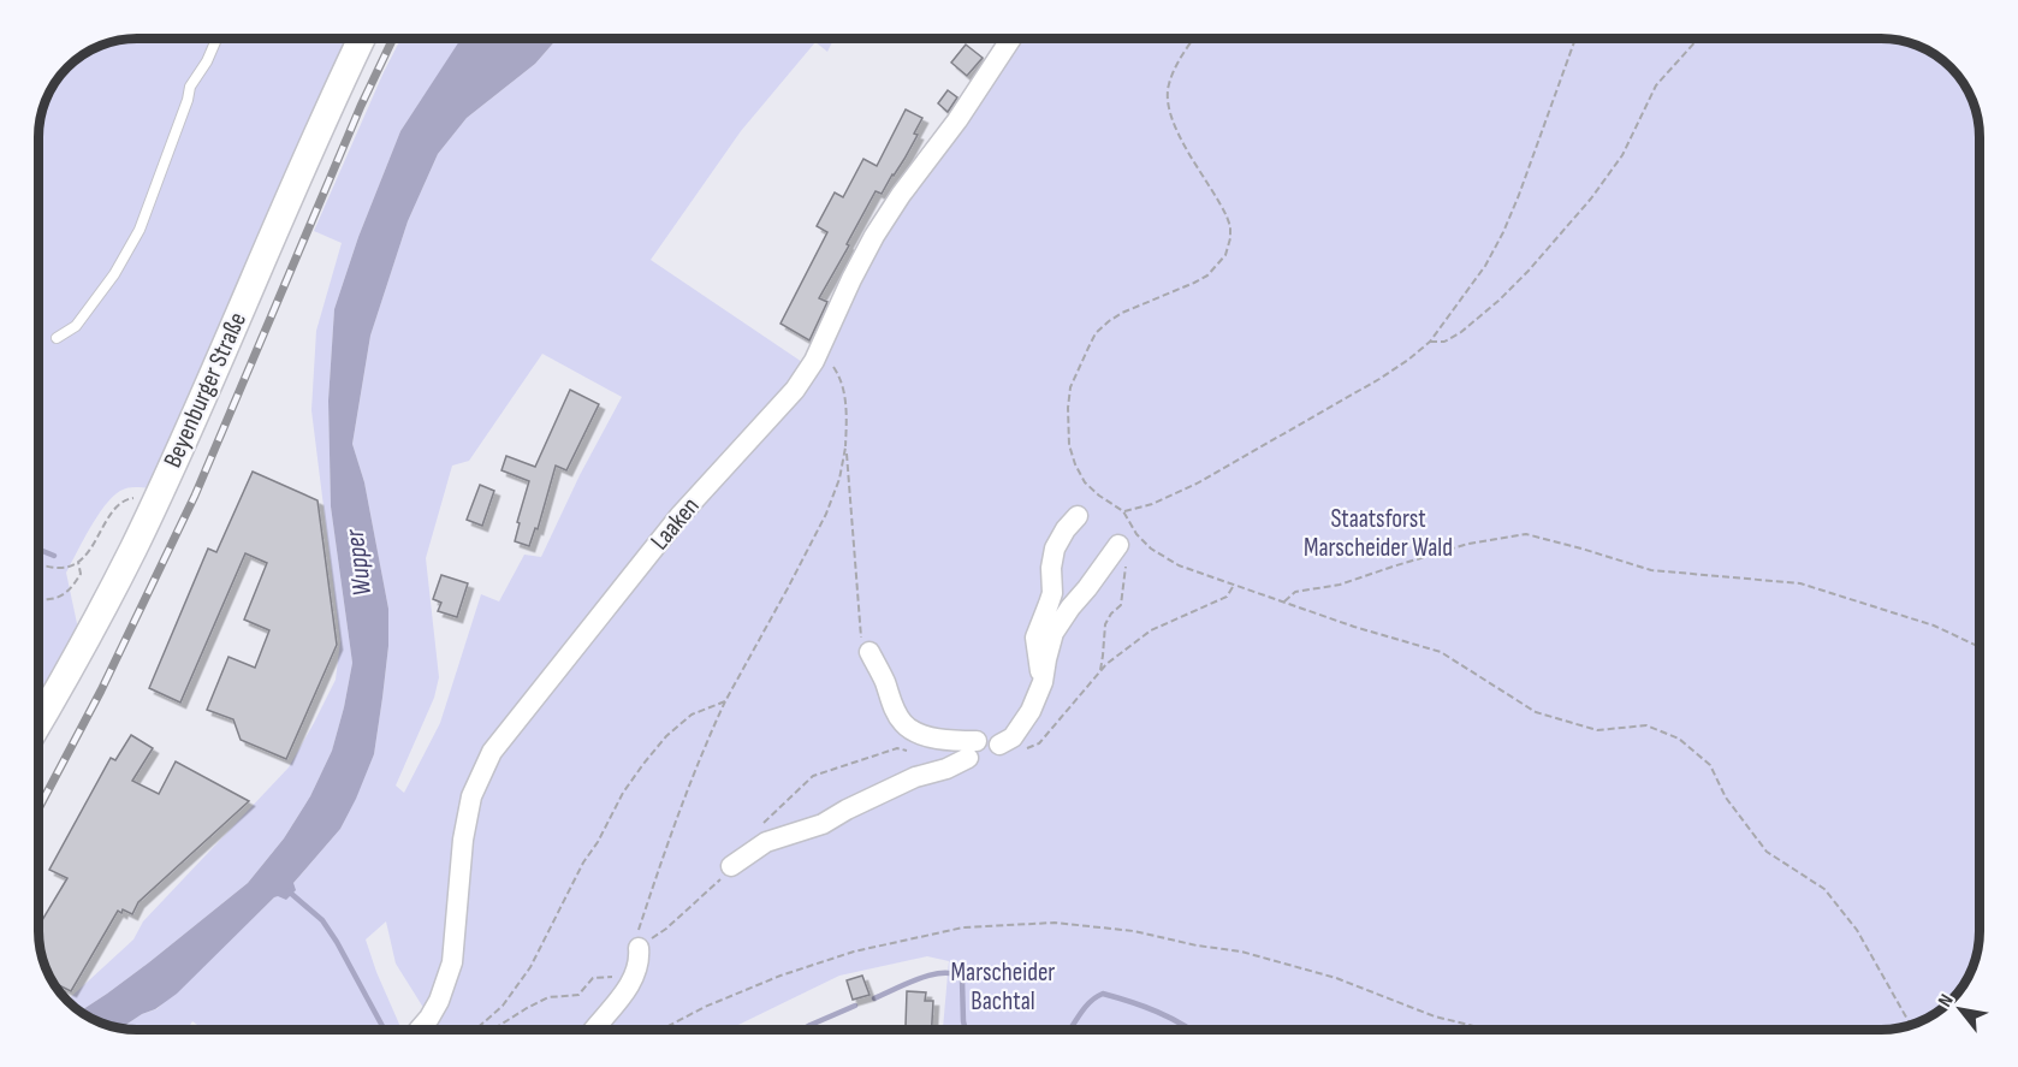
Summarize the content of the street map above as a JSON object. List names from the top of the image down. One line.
{"streets":{"main road":["Beyenburger Straße"],"street":["Laaken"]},"water":["Wupper"],"parks":["Staatsforst Marscheider Wald","Marscheider Bachtal"],"north":"top left"}
